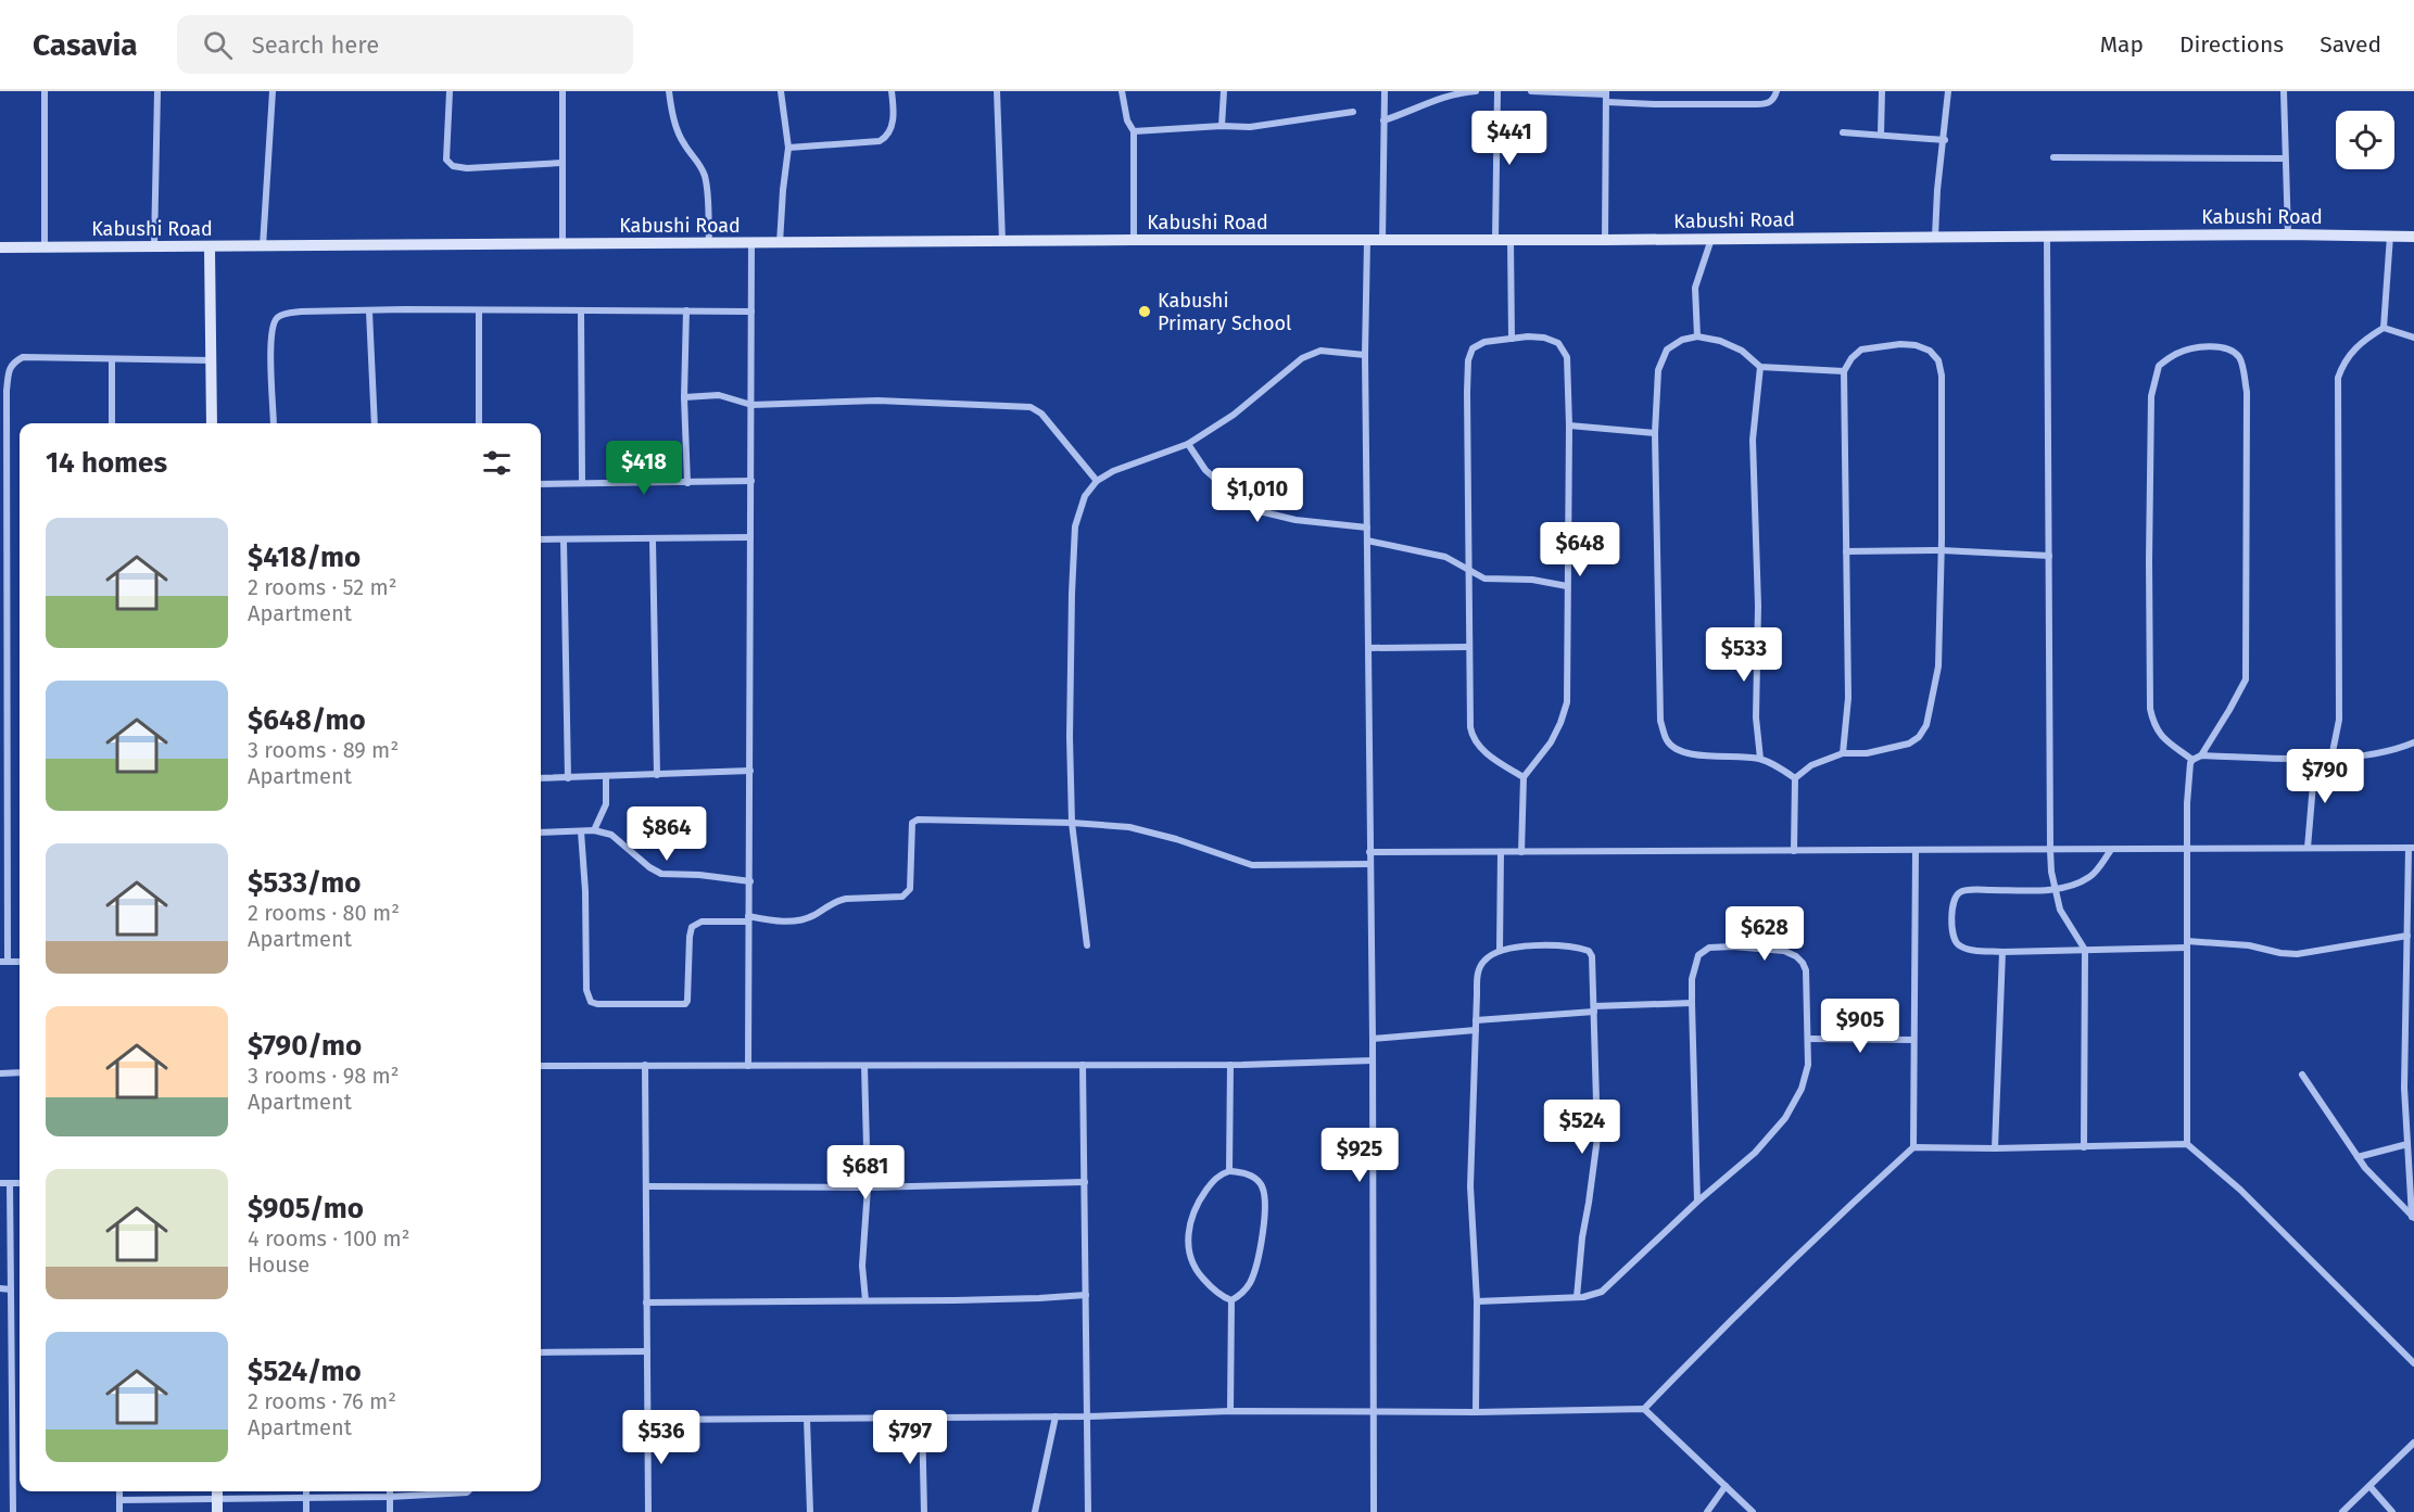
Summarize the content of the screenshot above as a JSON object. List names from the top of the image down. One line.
{"streets":{"main road":["Kabushi Road"]},"places":["Kabushi Primary School"],"page":{"header":"Casavia","search":"Search here","nav":["Map","Directions","Saved"],"price":["$441","$418","$1,010","$648","$533","$790","$864","$628","$905","$524","$925","$681","$536","$797"],"heading":"14 homes","list":[{"name":"$418/mo","note":"2 rooms · 52 m² · Apartment"},{"name":"$648/mo","note":"3 rooms · 89 m² · Apartment"},{"name":"$533/mo","note":"2 rooms · 80 m² · Apartment"},{"name":"$790/mo","note":"3 rooms · 98 m² · Apartment"},{"name":"$905/mo","note":"4 rooms · 100 m² · House"},{"name":"$524/mo","note":"2 rooms · 76 m² · Apartment"}]}}
